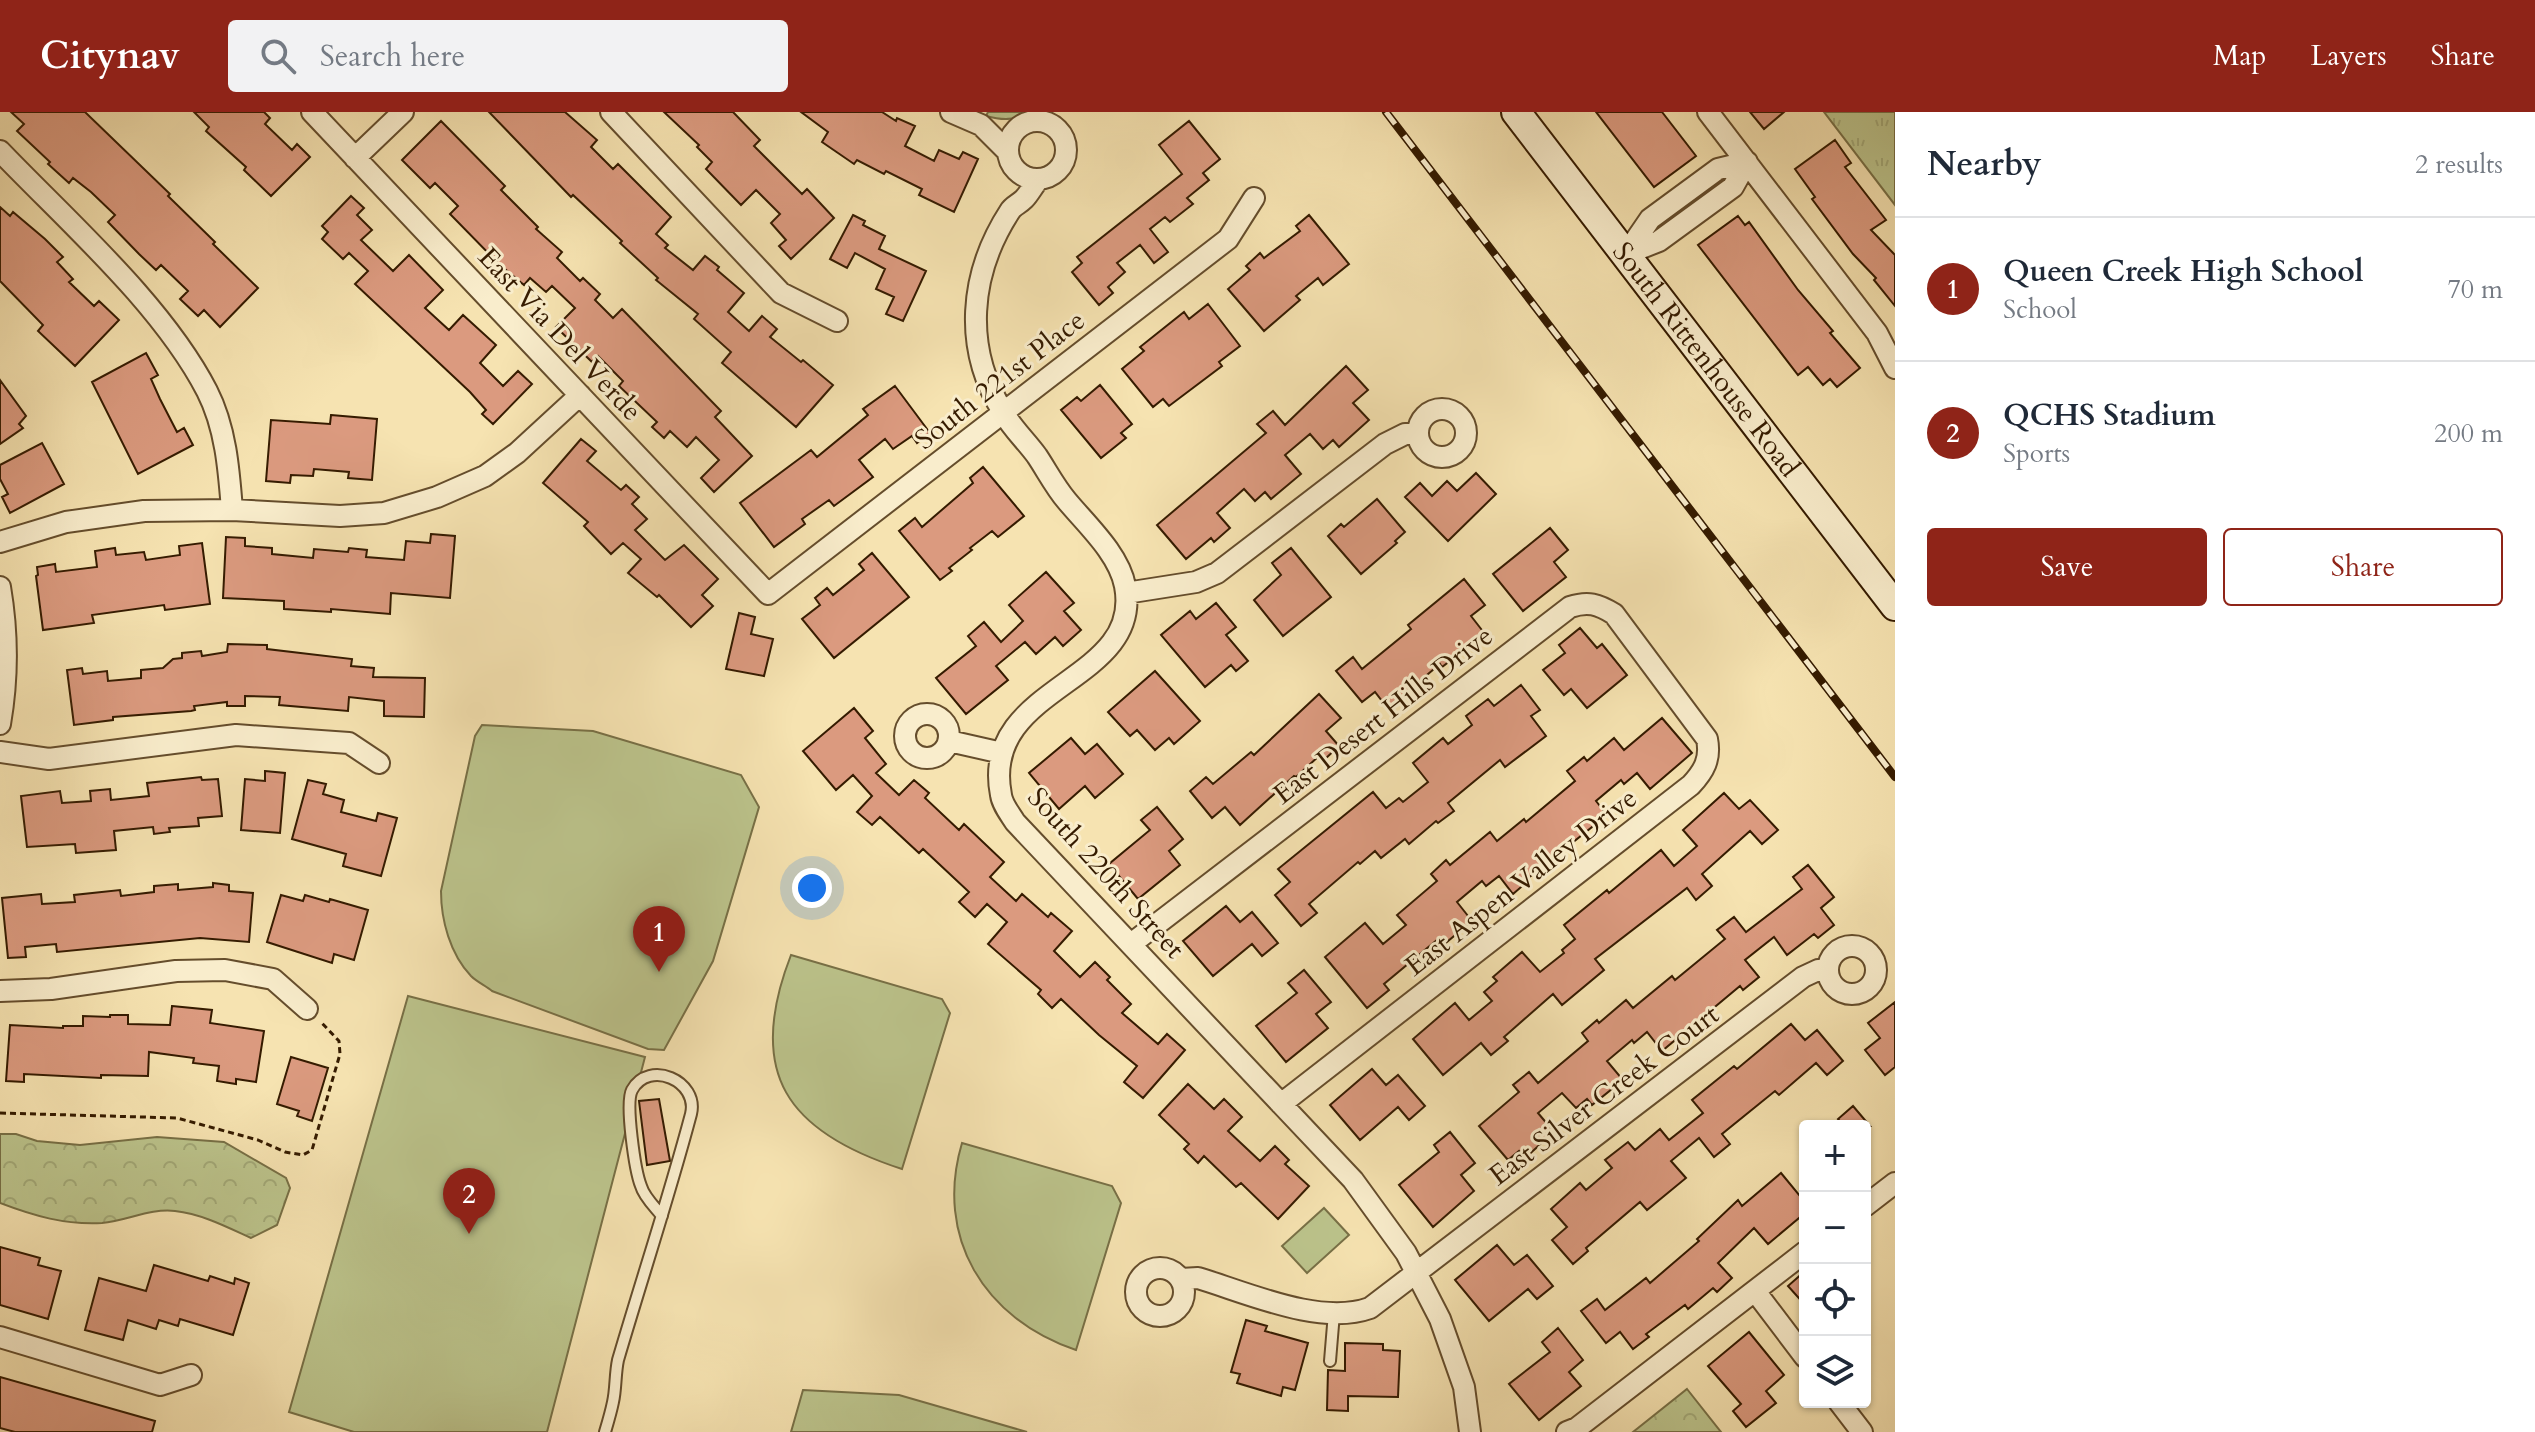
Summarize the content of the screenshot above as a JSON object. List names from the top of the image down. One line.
{"streets":{"main road":["South Rittenhouse Road"],"street":["East Via Del Verde","South 221st Place","East Desert Hills Drive","South 220th Street","East Aspen Valley Drive","East Silver Creek Court"]},"crossings":[["East Via Del Verde","South 221st Place"],["East Desert Hills Drive","South 220th Street"],["East Desert Hills Drive","East Aspen Valley Drive"],["South 220th Street","East Aspen Valley Drive"],["South 220th Street","East Silver Creek Court"]],"page":{"header":"Citynav","search":"Search here","nav":["Map","Layers","Share"],"heading":["Nearby","2 results"],"list":[{"mark":"1","name":"Queen Creek High School","note":"School","value":"70 m"},{"mark":"2","name":"QCHS Stadium","note":"Sports","value":"200 m"}],"buttons":["Save","Share"],"pins":["1","2"],"map_buttons":["+","−"]}}
